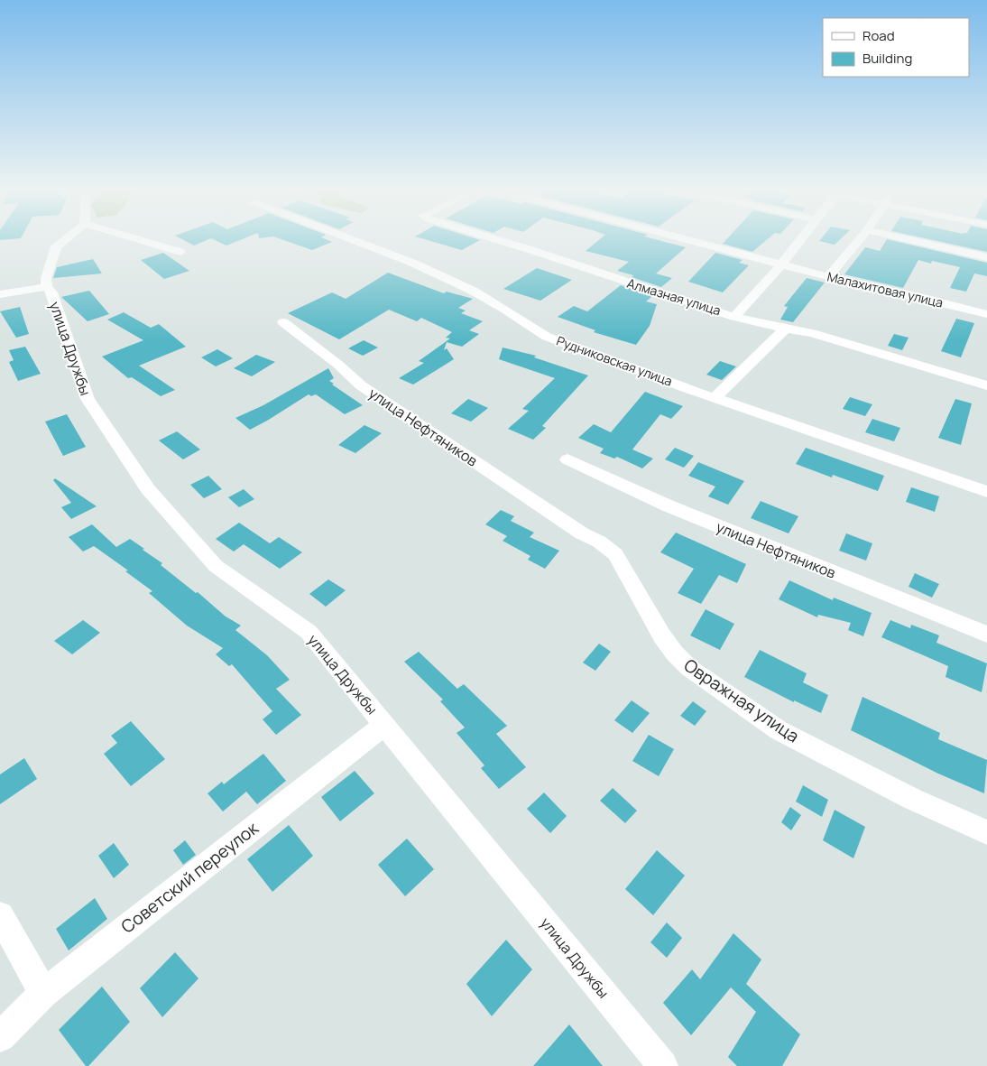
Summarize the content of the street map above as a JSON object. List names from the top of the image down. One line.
{"streets":{"street":["Малахитовая улица","Алмазная улица","улица Дружбы","Рудниковская улица","улица Нефтяников","Овражная улица","Советский переулок"]},"crossings":[["улица Дружбы","Советский переулок"],["улица Нефтяников","Овражная улица"]],"legend":["Road","Building"]}
